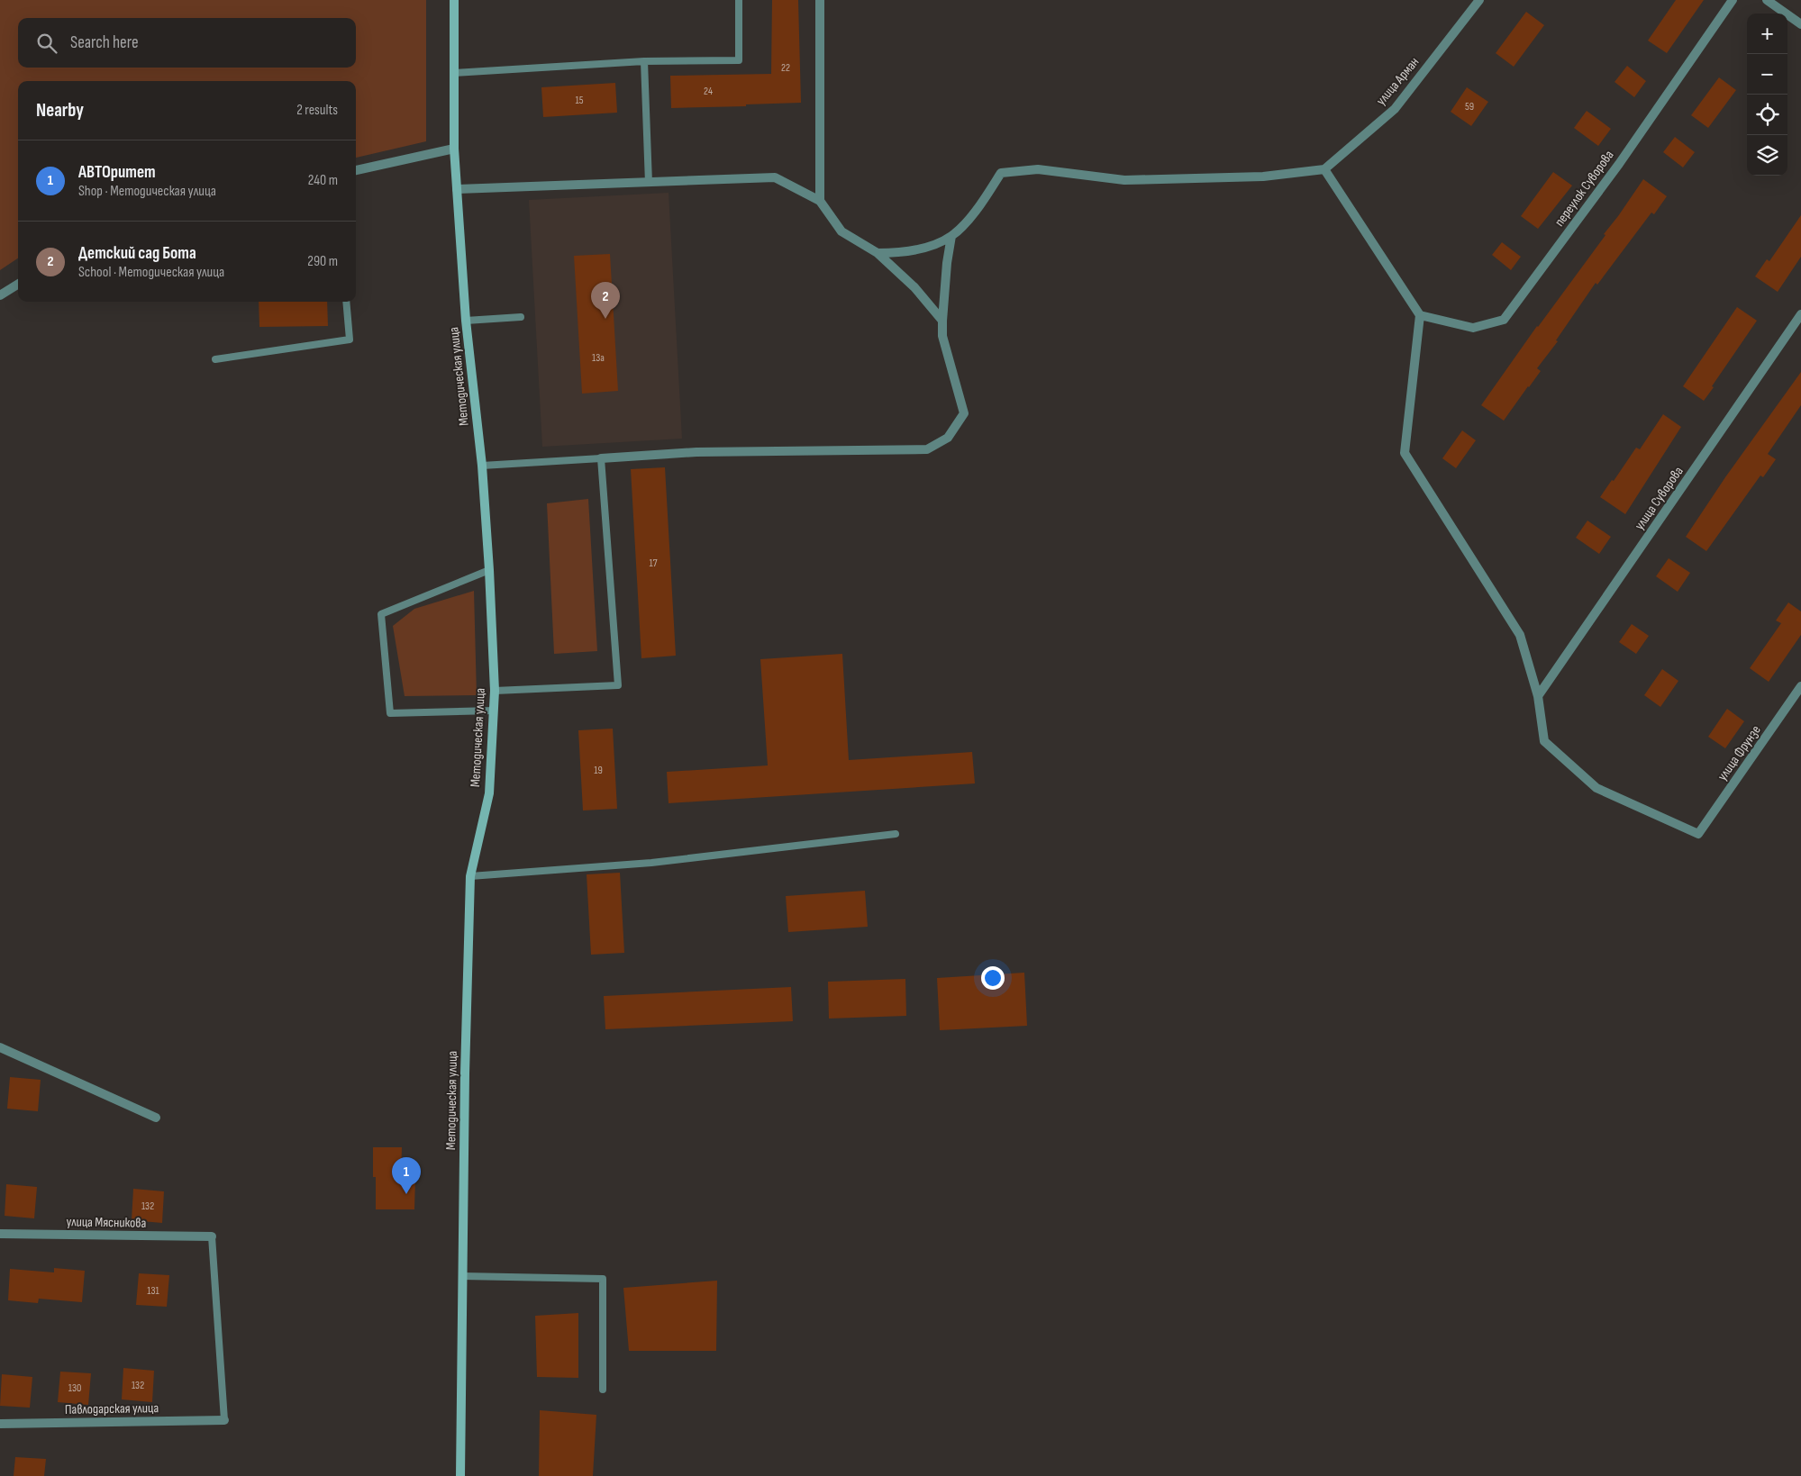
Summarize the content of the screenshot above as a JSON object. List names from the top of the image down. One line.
{"streets":{"main road":["Методическая улица"],"street":["улица Арман","переулок Суворова","улица Суворова","улица Фрунзе","улица Мясникова","Павлодарская улица"]},"crossings":[["улица Суворова","улица Фрунзе"]],"house_numbers":["22","24","15","59","13а","17","19","132","131","132","130"],"page":{"map_buttons":["+","−"],"search":"Search here","heading":["Nearby","2 results"],"list":[{"mark":"1","name":"АВТОритет","note":"Shop · Методическая улица","value":"240 m"},{"mark":"2","name":"Детский сад Бота","note":"School · Методическая улица","value":"290 m"}],"pins":["2","1"]}}
